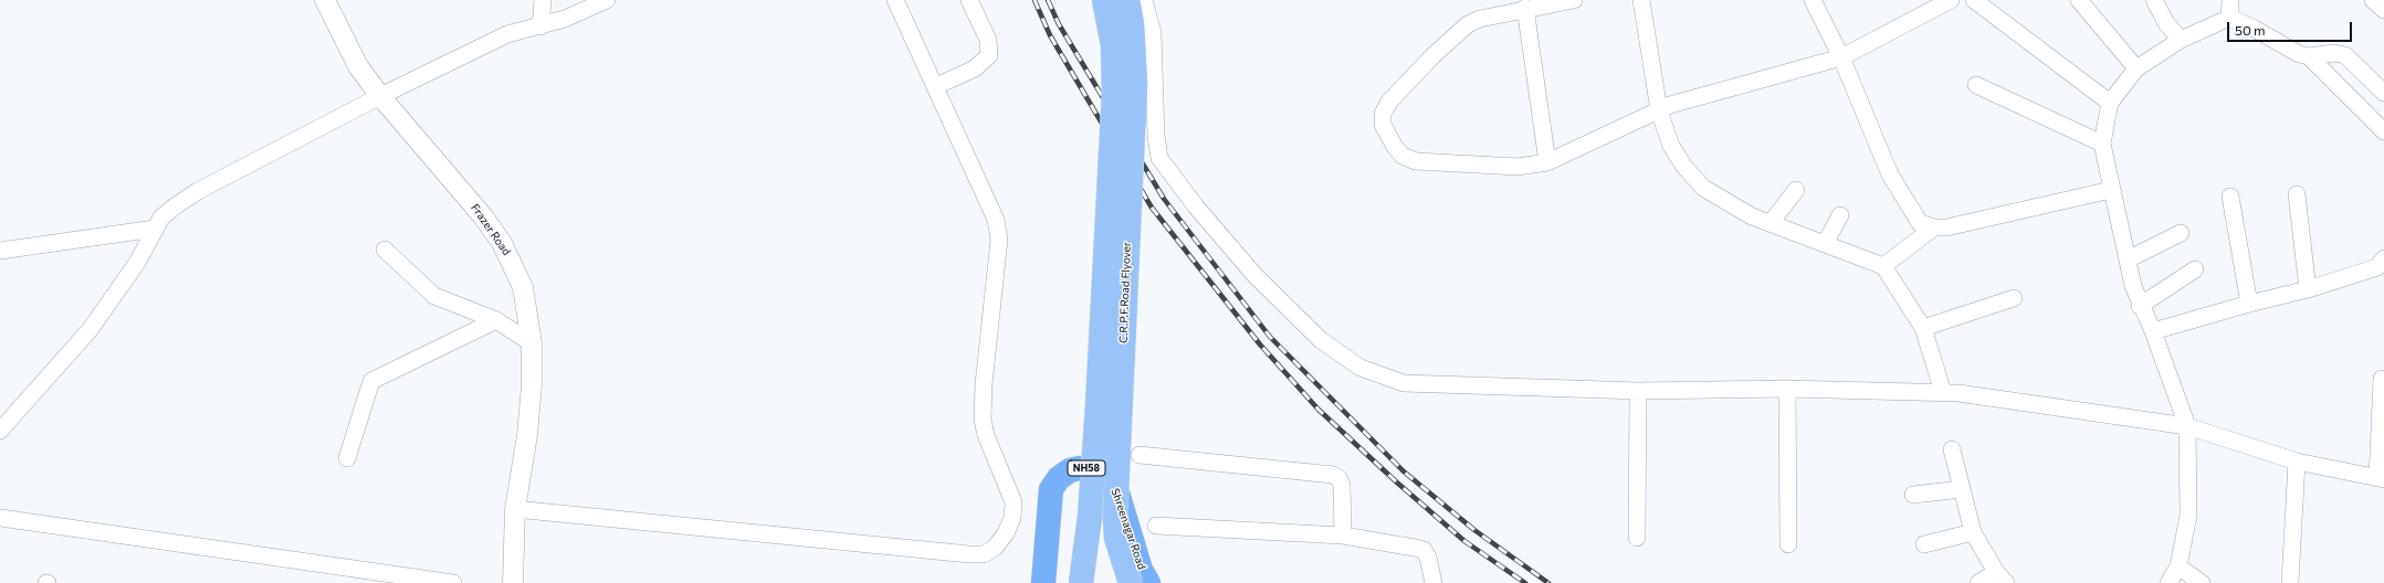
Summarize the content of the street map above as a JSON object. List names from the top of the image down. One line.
{"streets":{"highway":["NH58","Shreenagar Road"],"main road":["C.R.P.F.Road Flyover"],"street":["Frazer Road"]},"scale_bar":"50 m"}
